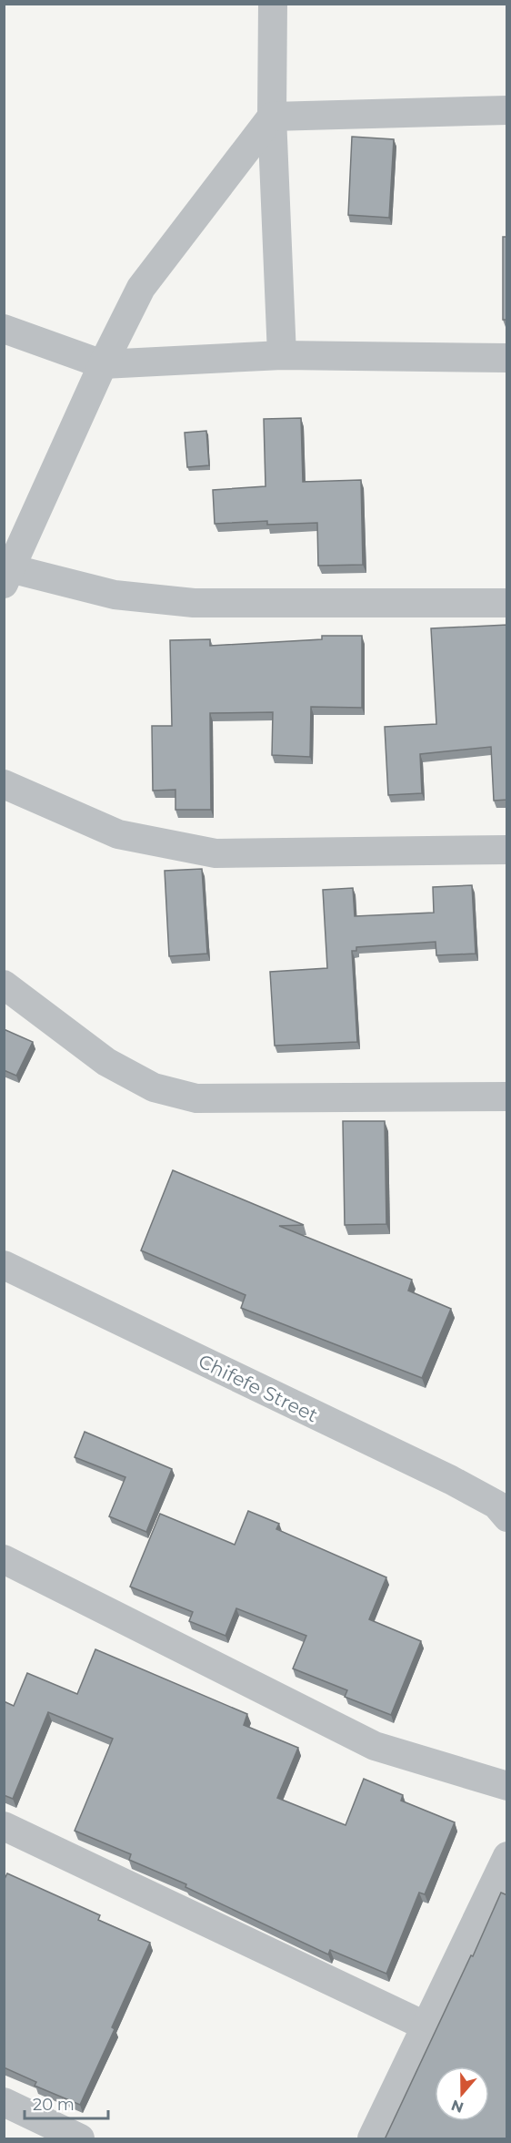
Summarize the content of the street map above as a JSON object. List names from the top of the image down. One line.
{"streets":{"street":["Chifefe Street"]},"scale_bar":"20 m","north":"bottom"}
